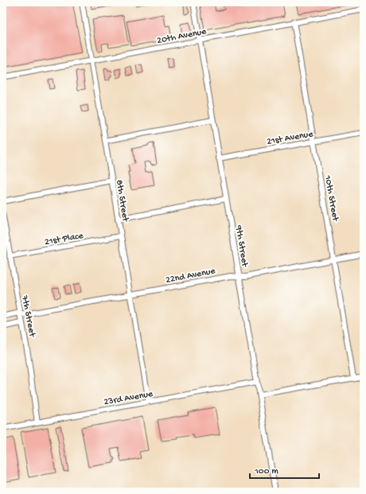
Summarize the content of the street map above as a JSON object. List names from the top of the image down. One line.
{"streets":{"street":["20th Avenue","21st Avenue","10th Street","8th Street","21st Place","9th Street","22nd Avenue","7th Street","23rd Avenue"]},"crossings":[["20th Avenue","10th Street"],["20th Avenue","8th Street"],["20th Avenue","9th Street"],["21st Avenue","10th Street"],["21st Avenue","9th Street"],["10th Street","22nd Avenue"],["8th Street","21st Place"],["8th Street","22nd Avenue"],["8th Street","23rd Avenue"],["21st Place","7th Street"],["9th Street","22nd Avenue"],["9th Street","23rd Avenue"],["22nd Avenue","7th Street"],["7th Street","23rd Avenue"]],"scale_bar":"100 m"}
